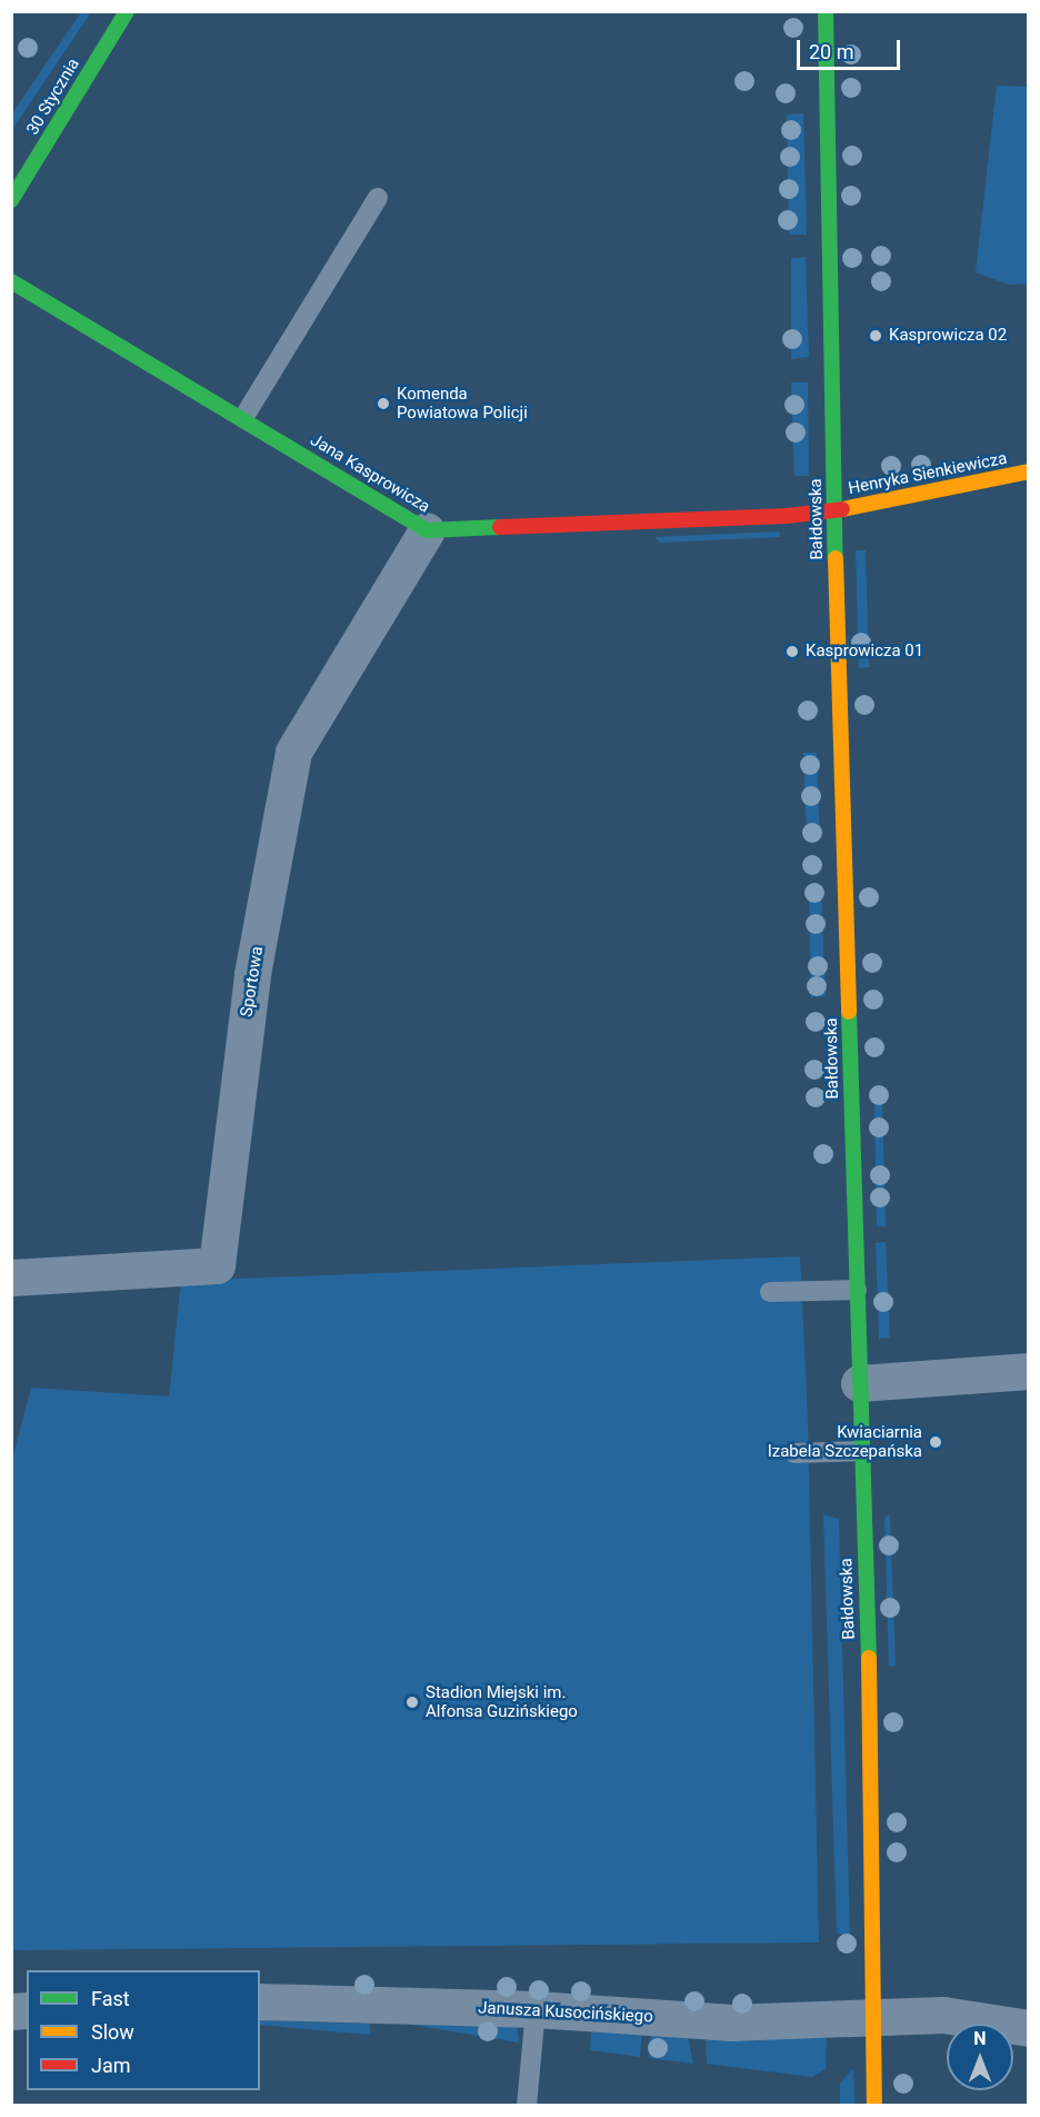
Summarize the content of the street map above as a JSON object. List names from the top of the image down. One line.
{"streets":{"street":["30 Stycznia","Jana Kasprowicza","Henryka Sienkiewicza","Bałdowska","Sportowa","Janusza Kusocińskiego"]},"crossings":[["Jana Kasprowicza","Henryka Sienkiewicza"],["Jana Kasprowicza","Bałdowska"],["Jana Kasprowicza","Sportowa"],["Henryka Sienkiewicza","Bałdowska"],["Bałdowska","Janusza Kusocińskiego"]],"places":["Kasprowicza 02","Komenda Powiatowa Policji","Kasprowicza 01","Kwiaciarnia Izabela Szczepańska","Stadion Miejski im. Alfonsa Guzińskiego"],"legend":["Fast","Slow","Jam"],"scale_bar":"20 m","north":"top"}
